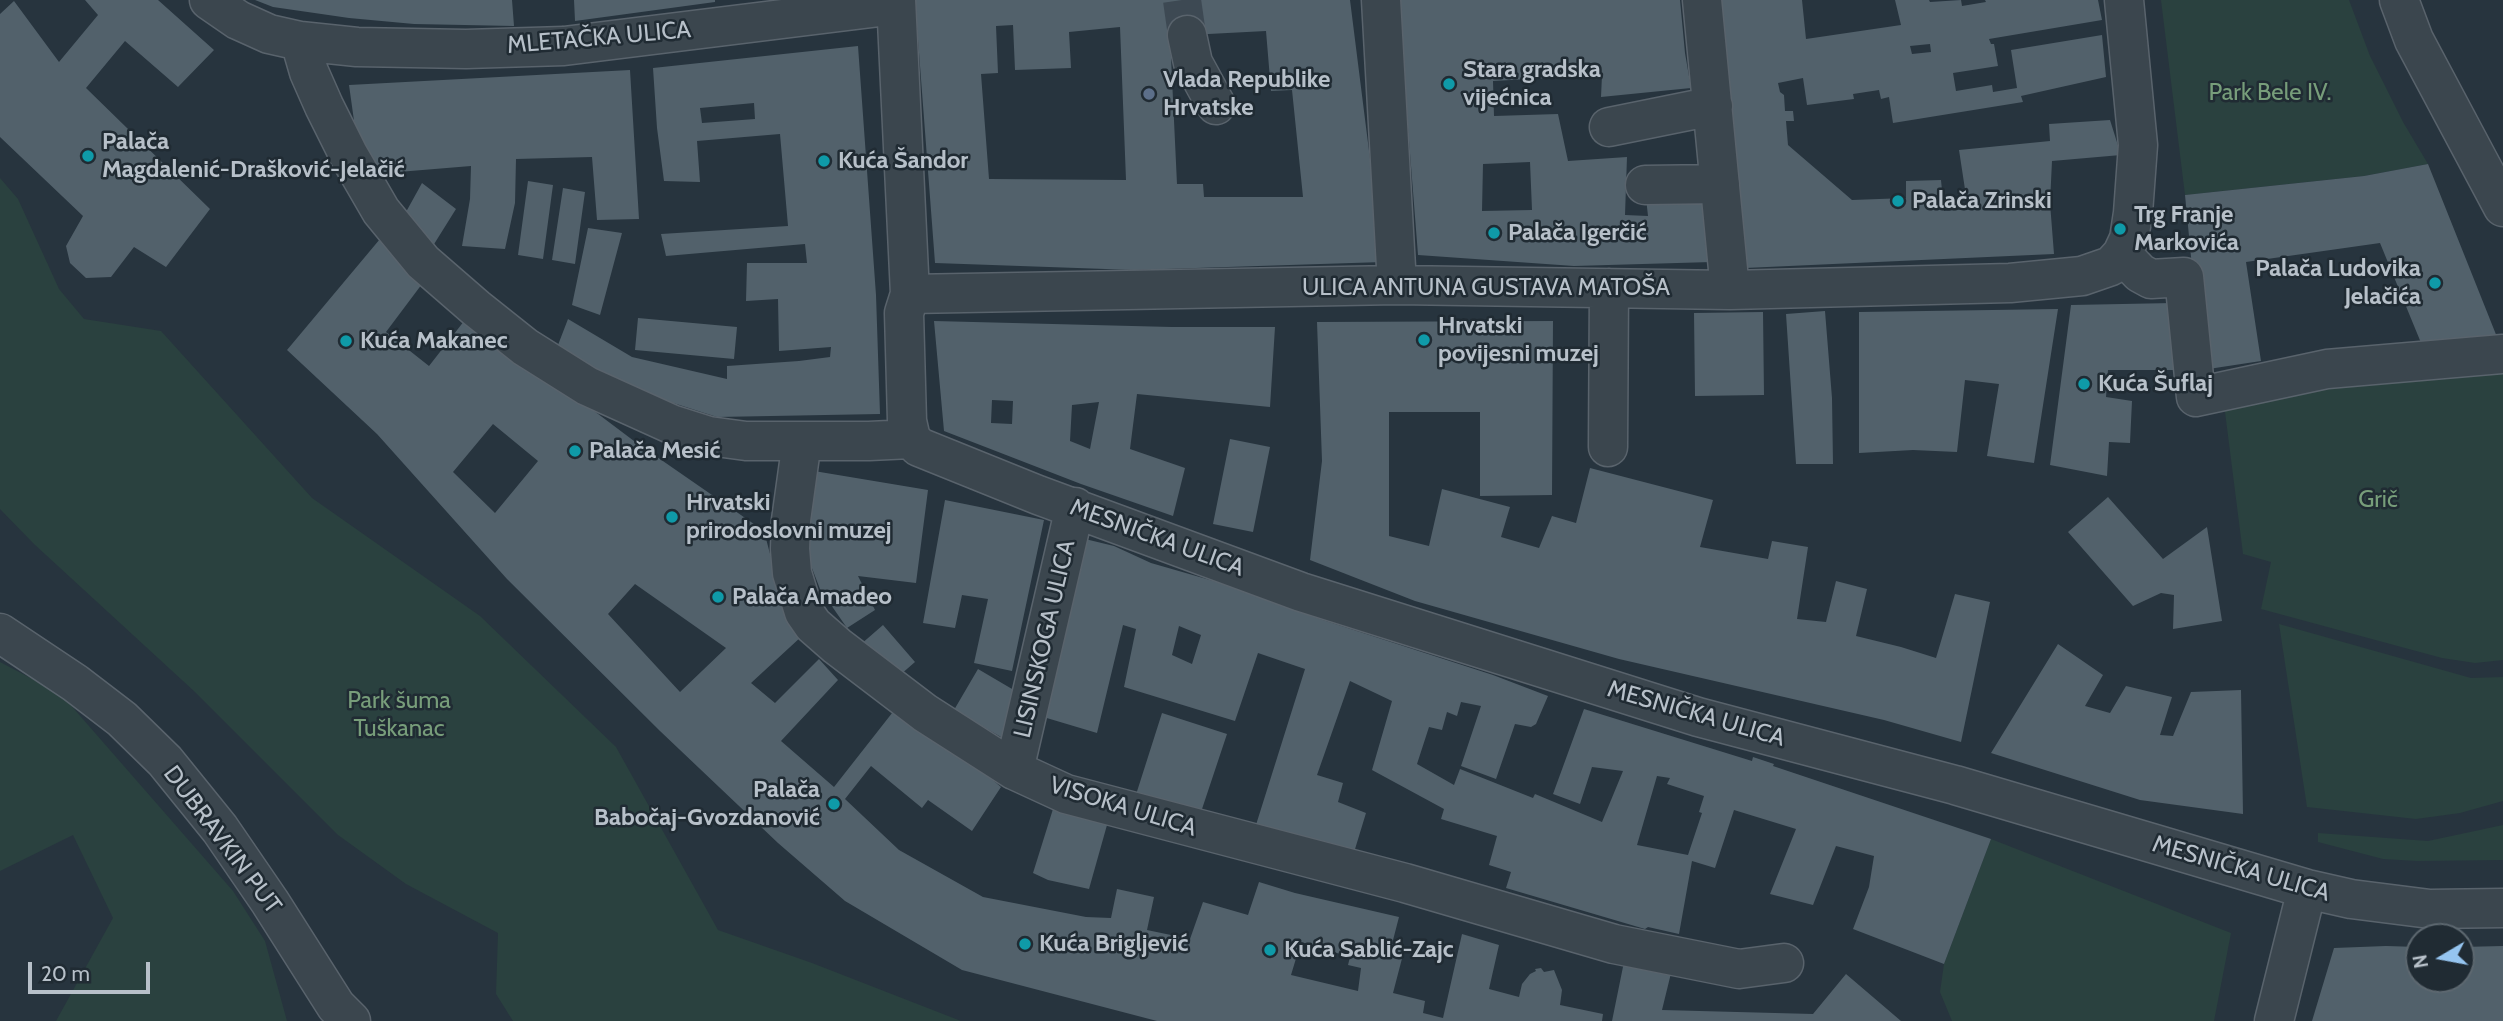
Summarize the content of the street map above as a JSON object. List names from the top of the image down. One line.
{"streets":{"street":["MLETAČKA ULICA","ULICA ANTUNA GUSTAVA MATOŠA","MESNIČKA ULICA","LISINSKOGA ULICA","VISOKA ULICA","DUBRAVKIN PUT"]},"crossings":[["MESNIČKA ULICA","LISINSKOGA ULICA"],["LISINSKOGA ULICA","VISOKA ULICA"]],"parks":["Park Bele IV.","Grič","Park šuma Tuškanac"],"places":["Stara gradska vijećnica","Vlada Republike Hrvatske","Palača Magdalenić-Drašković-Jelačić","Kuća Šandor","Palača Zrinski","Trg Franje Markovića","Palača Igerčić","Palača Ludovika Jelačića","Hrvatski povijesni muzej","Kuća Makanec","Kuća Šuflaj","Palača Mesić","Hrvatski prirodoslovni muzej","Palača Amadeo","Palača Babočaj-Gvozdanović","Kuća Brigljević","Kuća Sablić-Zajc"],"scale_bar":"20 m","north":"left"}
